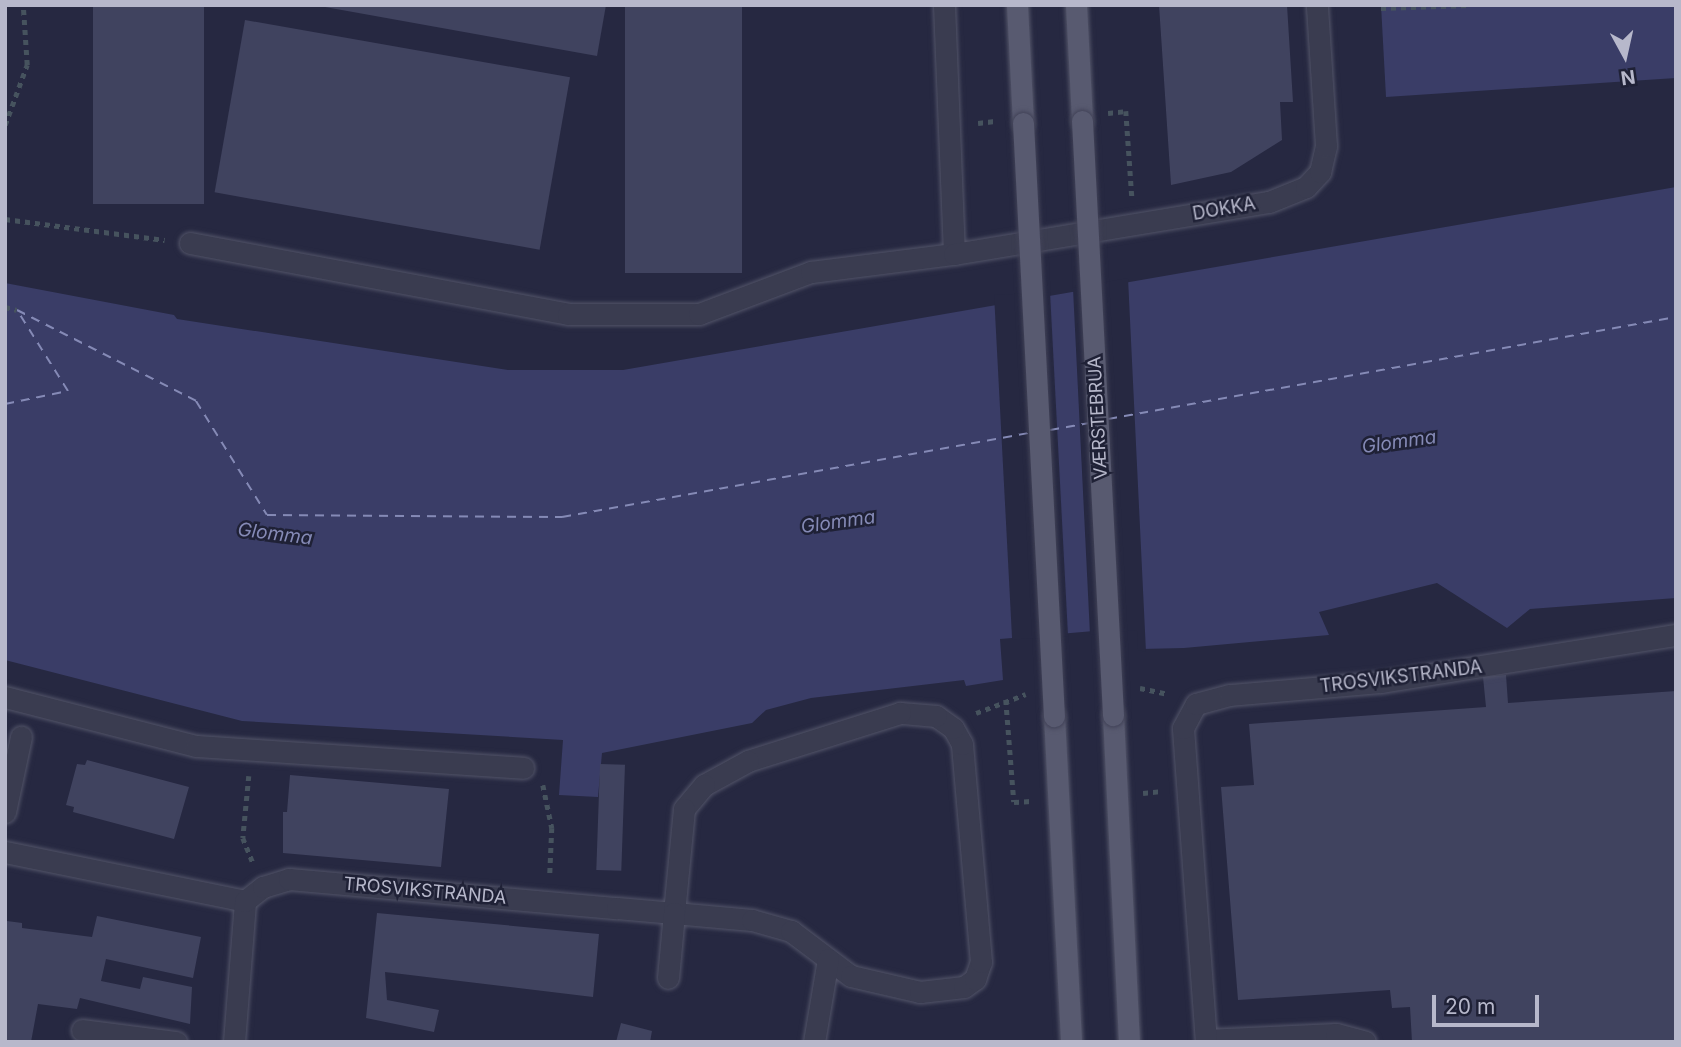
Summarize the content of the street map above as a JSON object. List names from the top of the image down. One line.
{"streets":{"main road":["VÆRSTEBRUA"],"street":["DOKKA","TROSVIKSTRANDA"]},"water":["Glomma"],"scale_bar":"20 m","north":"bottom"}
